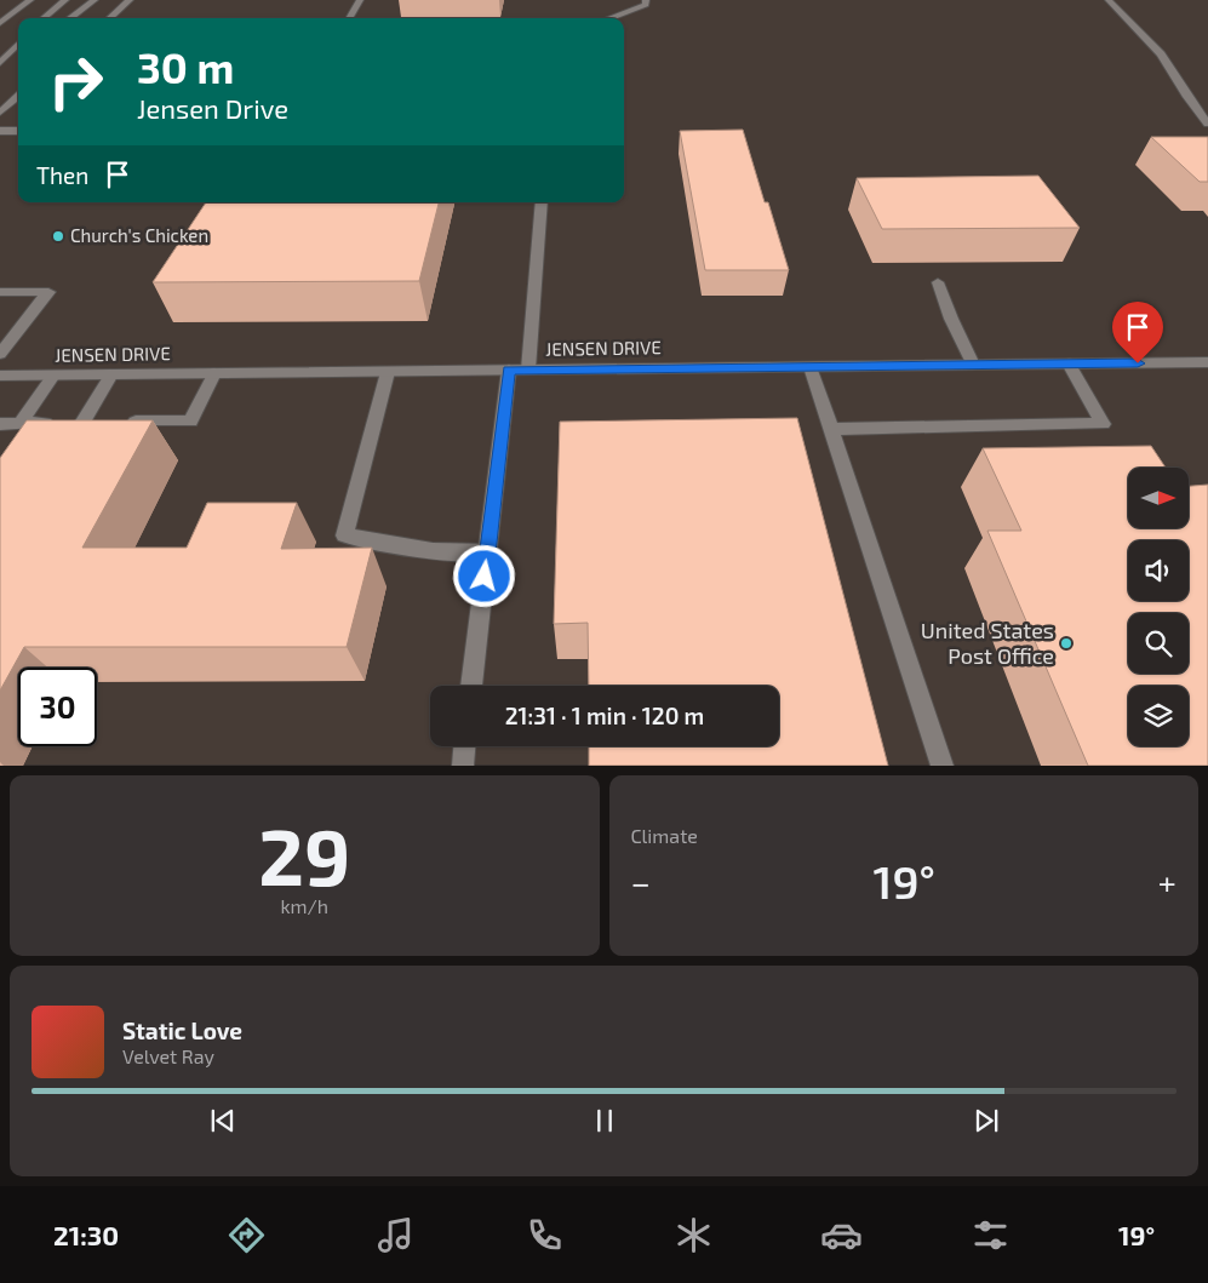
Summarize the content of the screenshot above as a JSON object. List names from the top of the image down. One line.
{"streets":{"main road":["JENSEN DRIVE"]},"places":["Church's Chicken","United States Post Office"],"north":"right","page":{"turn":["30 m","Jensen Drive"],"then":"Then","limit":"30","trip":"21:31 · 1 min · 120 m","tile":[["29","km/h"],"Climate"],"heat":["−","19°","+"],"song":["Static Love","Velvet Ray"],"tabs":["21:30","19°"]}}
